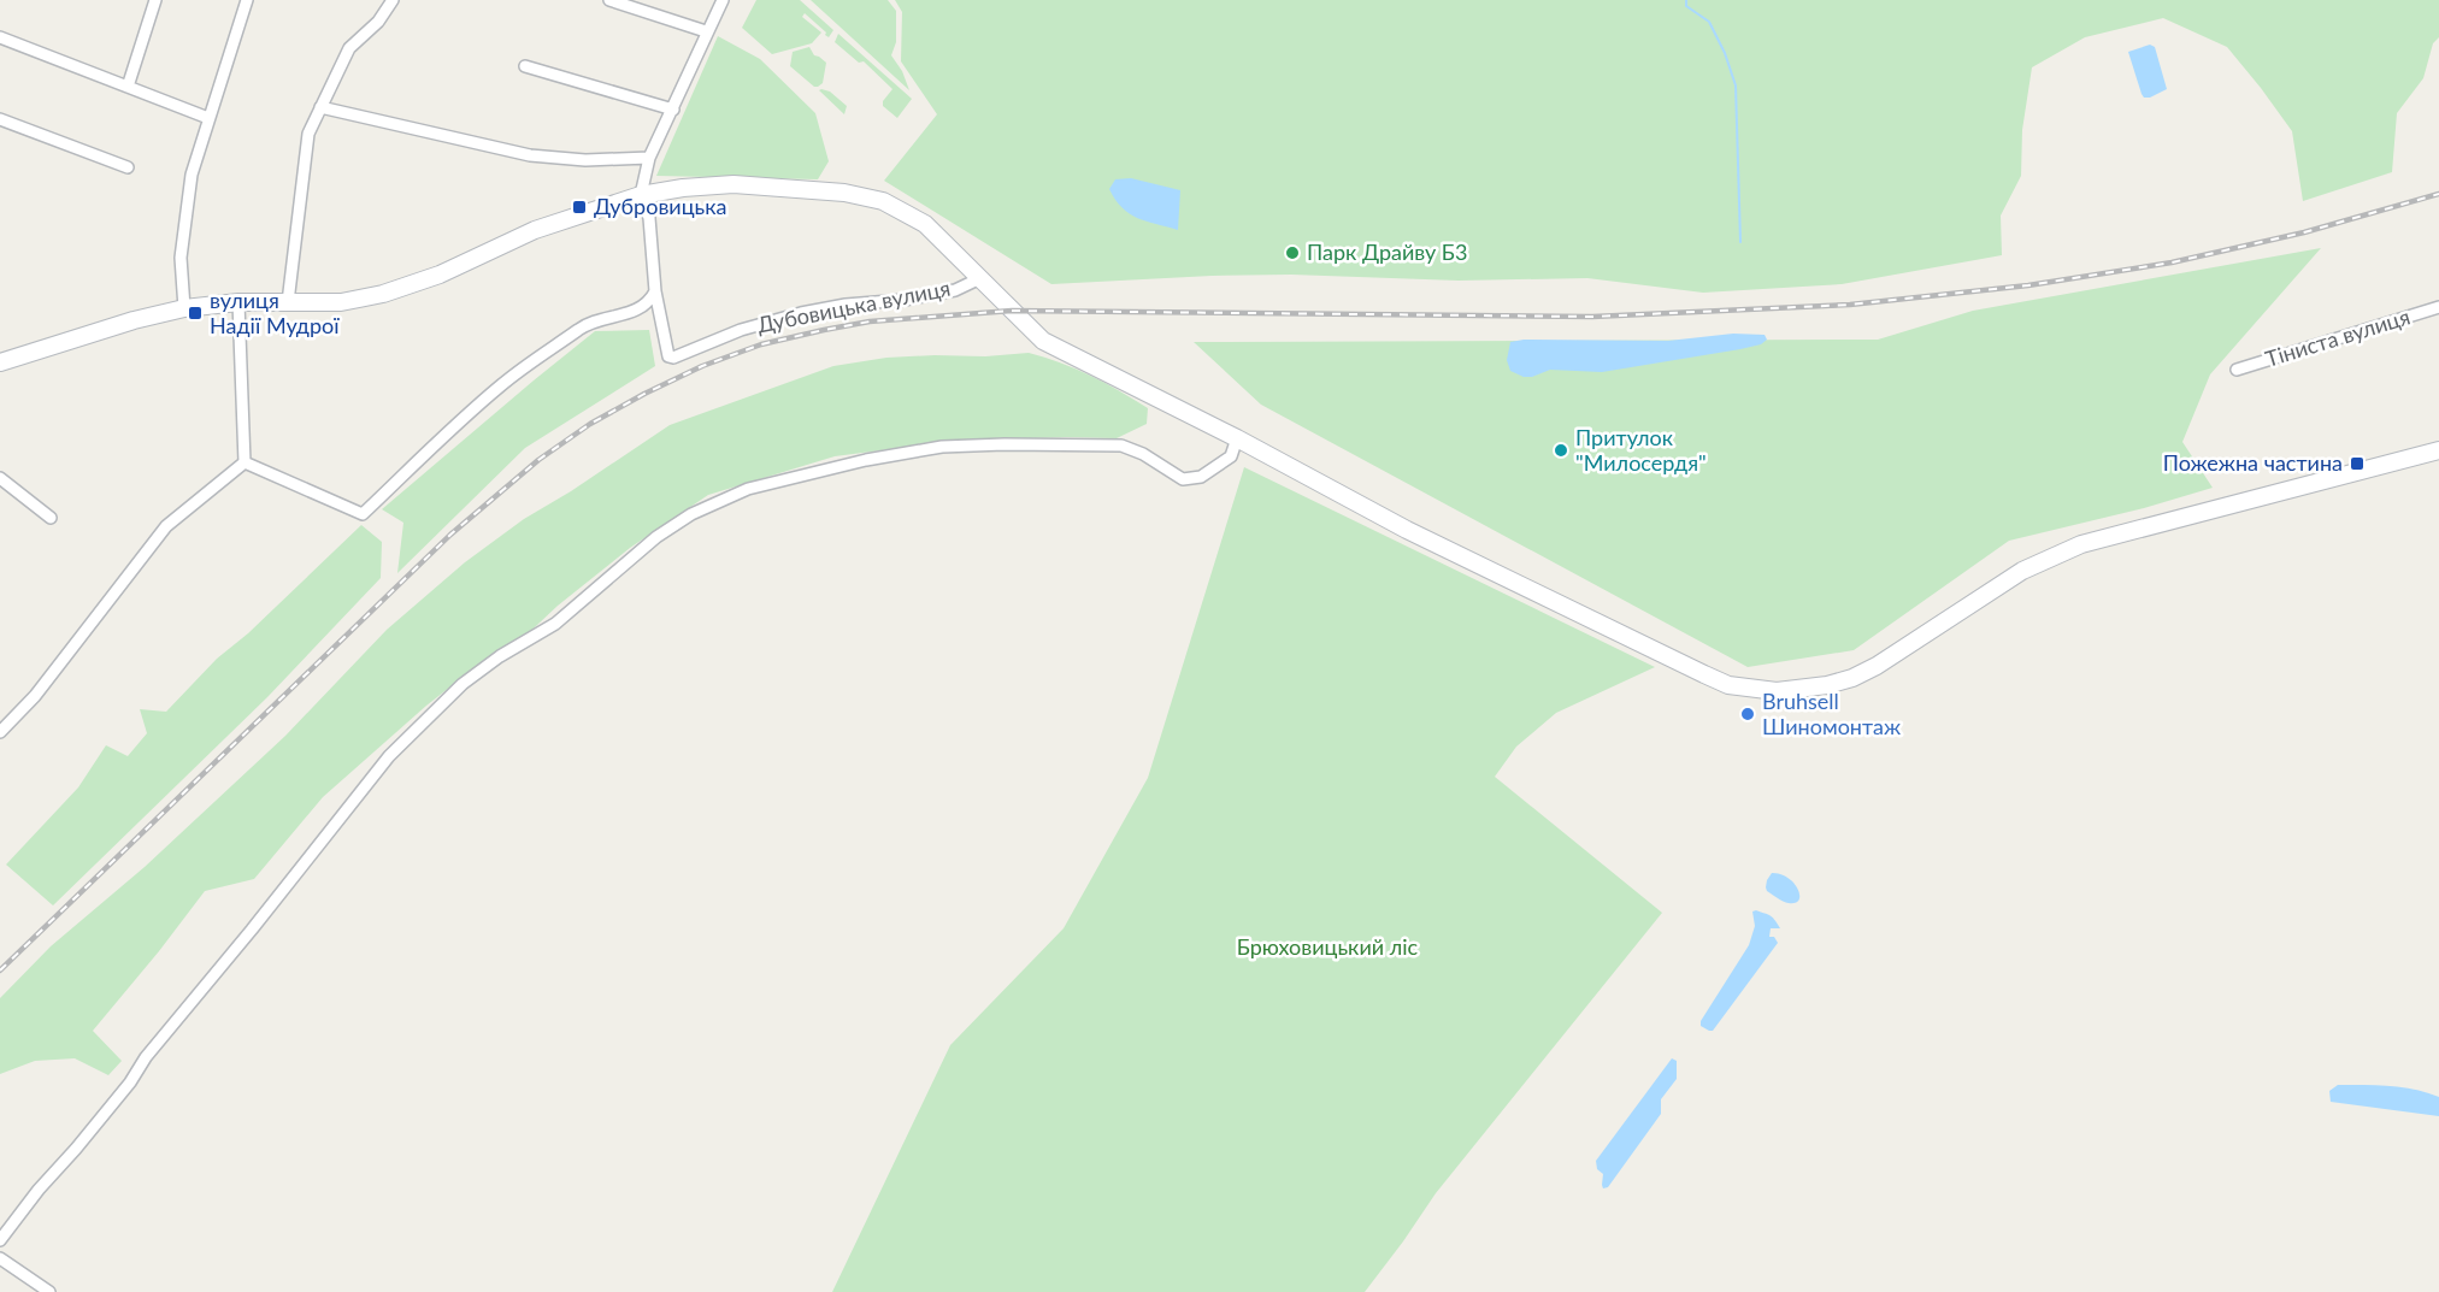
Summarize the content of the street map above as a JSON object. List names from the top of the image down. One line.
{"streets":{"street":["Дубовицька вулиця","Тіниста вулиця"]},"parks":["Брюховицький ліс"],"places":{"transit":["Дубровицька","вулиця Надії Мудрої","Пожежна частина"],"other":["Парк Драйву Б3","Притулок \"Милосердя\"","Bruhsell Шиномонтаж"]}}
